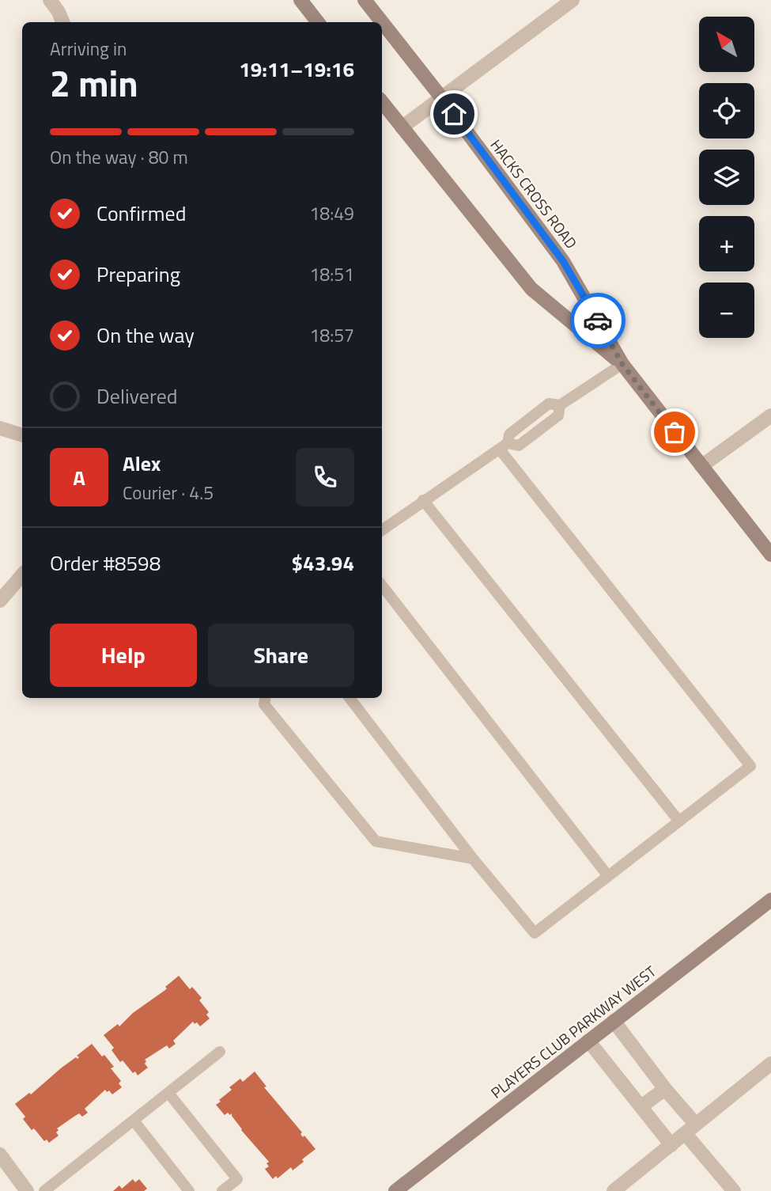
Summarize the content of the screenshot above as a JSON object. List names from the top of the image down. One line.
{"streets":{"main road":["HACKS CROSS ROAD","PLAYERS CLUB PARKWAY WEST"]},"north":"top left","page":{"map_buttons":["+","−"],"heading":["2 min","Arriving in","19:11–19:16"],"panel":["Alex","Courier · 4.5","Order #8598","$43.94"],"bar":"On the way · 80 m","list":[["Confirmed","18:49"],["Preparing","18:51"],["On the way","18:57"],"Delivered"],"round":"A","buttons":["Help","Share"]}}
